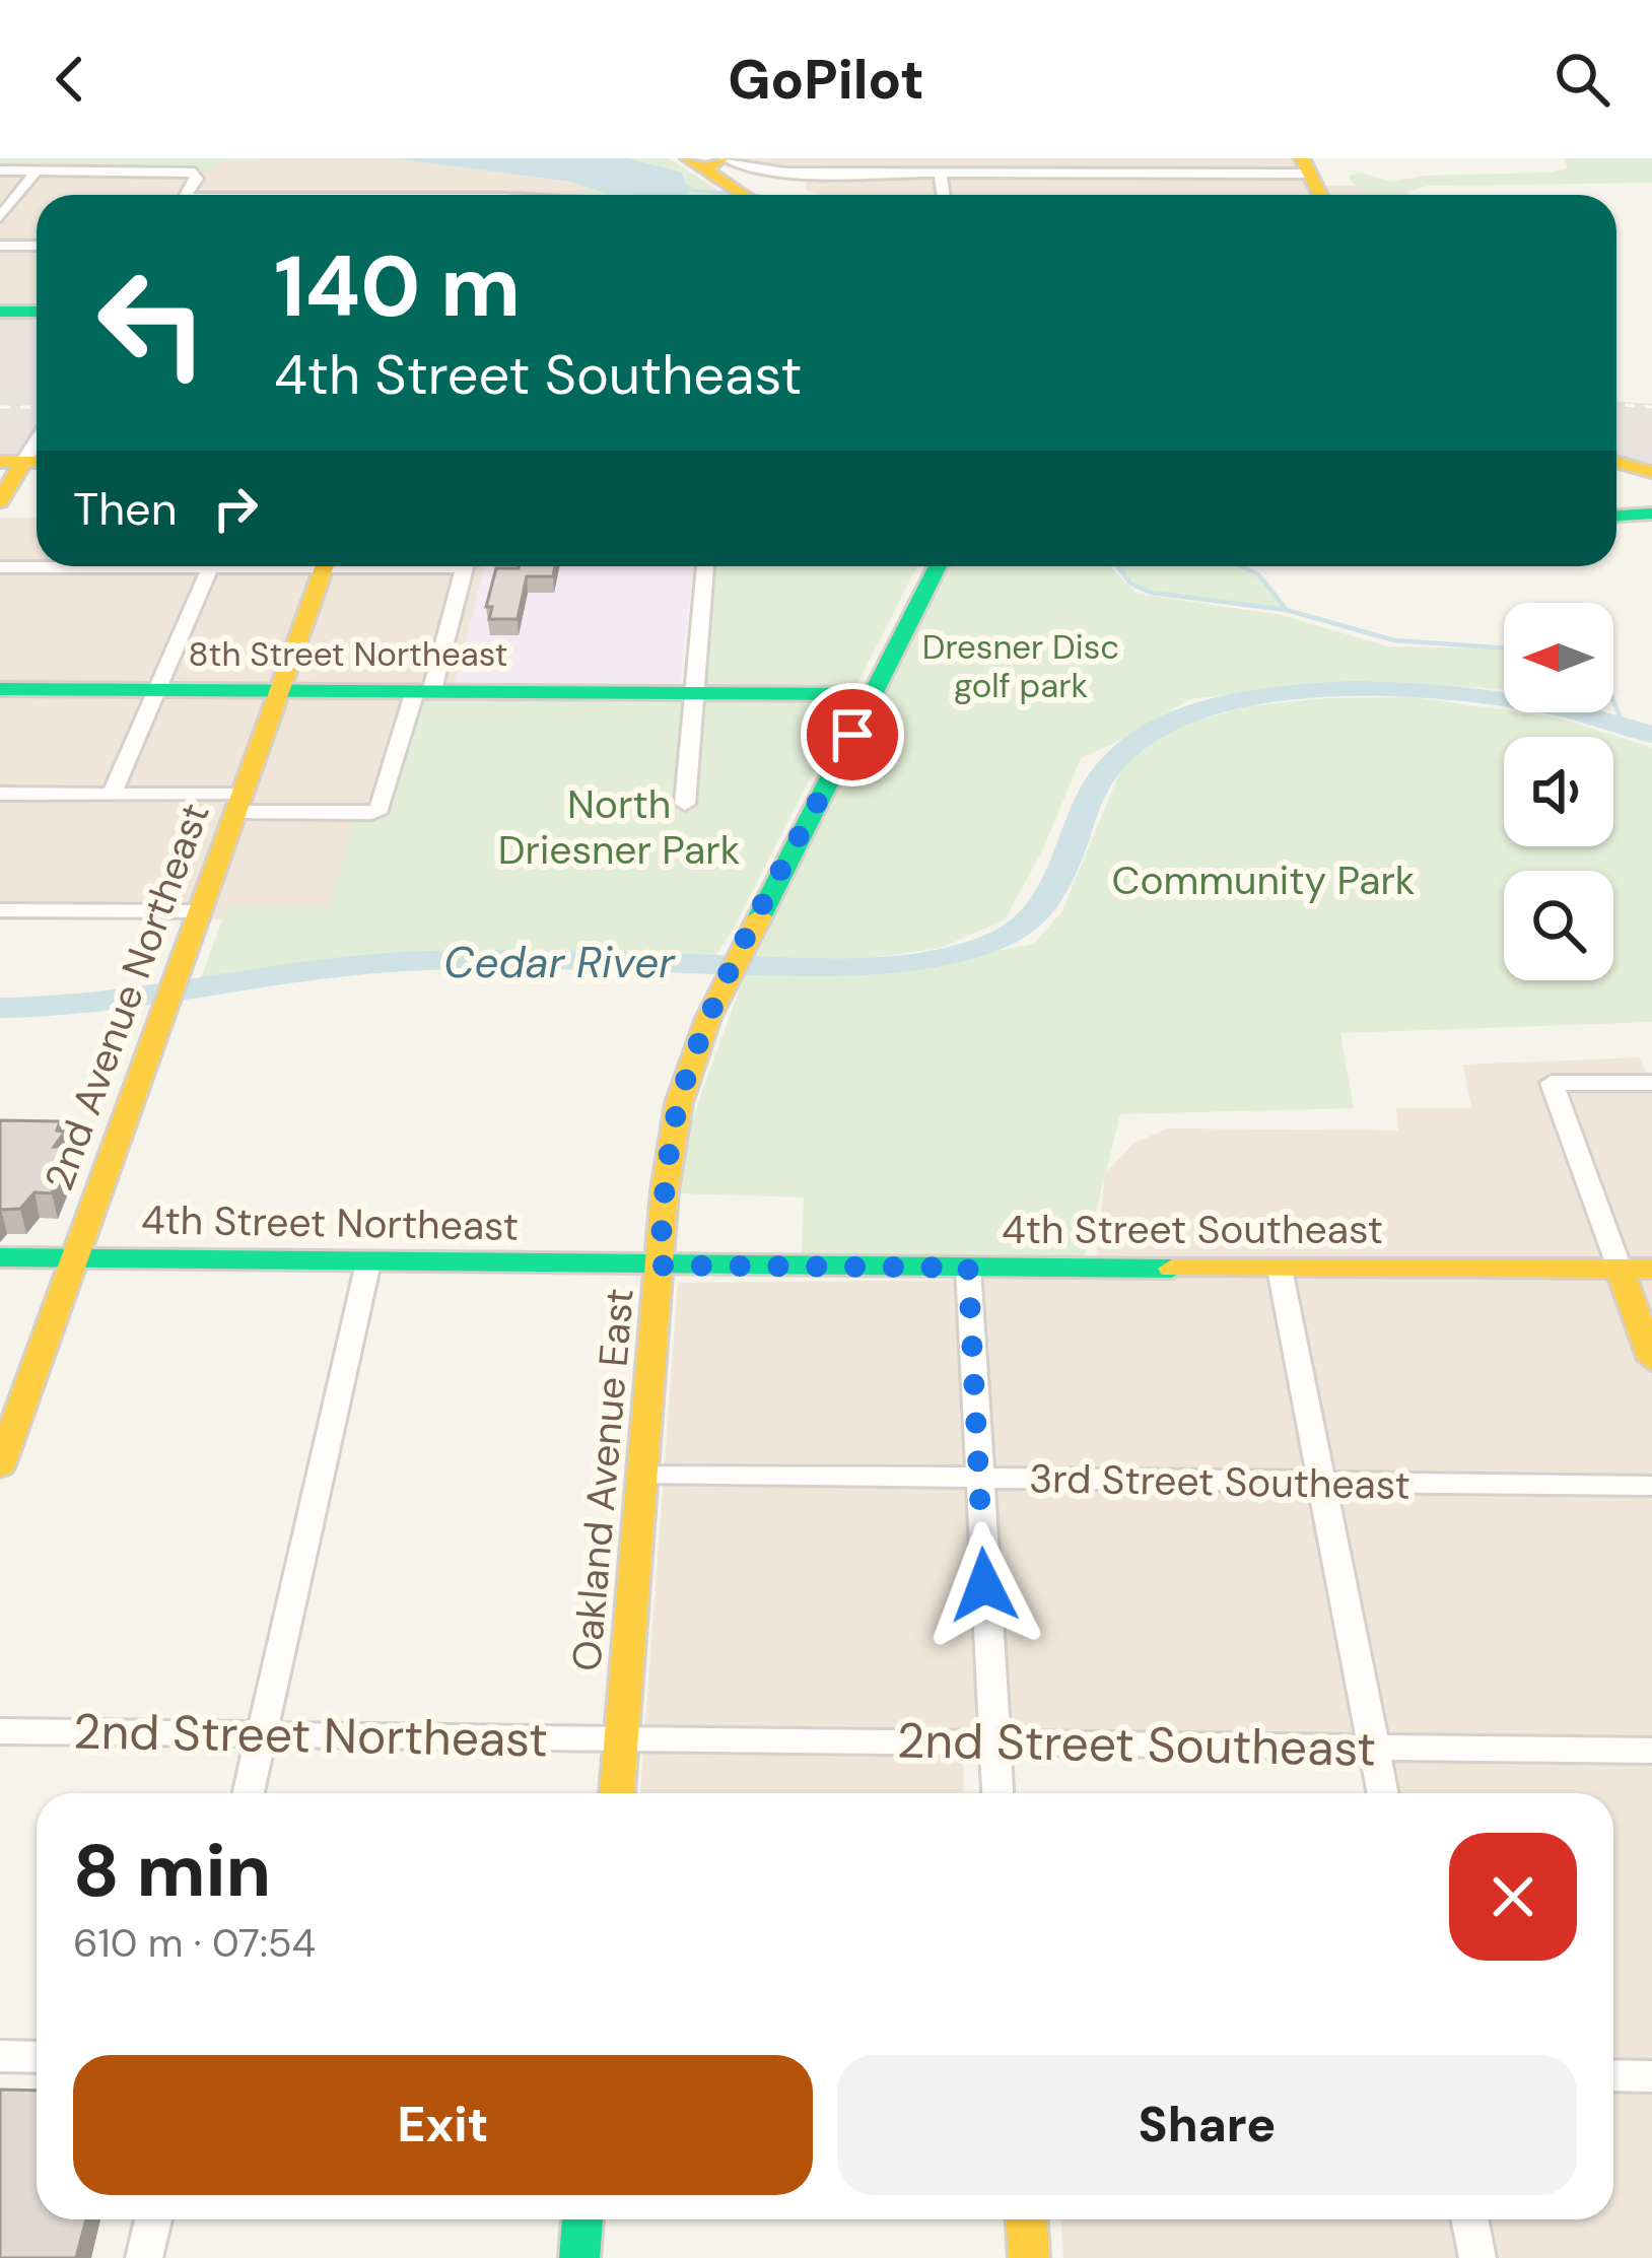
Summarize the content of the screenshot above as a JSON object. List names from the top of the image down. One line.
{"streets":{"street":["8th Street Northeast","2nd Avenue Northeast","4th Street Northeast","4th Street Southeast","Oakland Avenue East","3rd Street Southeast","2nd Street Northeast","2nd Street Southeast"]},"crossings":[["8th Street Northeast","2nd Avenue Northeast"],["8th Street Northeast","Oakland Avenue East"],["2nd Avenue Northeast","4th Street Northeast"],["4th Street Northeast","4th Street Southeast"],["4th Street Northeast","Oakland Avenue East"],["4th Street Southeast","Oakland Avenue East"],["Oakland Avenue East","3rd Street Southeast"],["Oakland Avenue East","2nd Street Northeast"],["Oakland Avenue East","2nd Street Southeast"],["2nd Street Northeast","2nd Street Southeast"]],"water":["Cedar River"],"parks":["Dresner Disc golf park","North Driesner Park","Community Park"],"north":"left","page":{"header":"GoPilot","turn":["140 m","4th Street Southeast"],"then":"Then","heading":["8 min","610 m · 07:54"],"buttons":["Exit","Share"]}}
